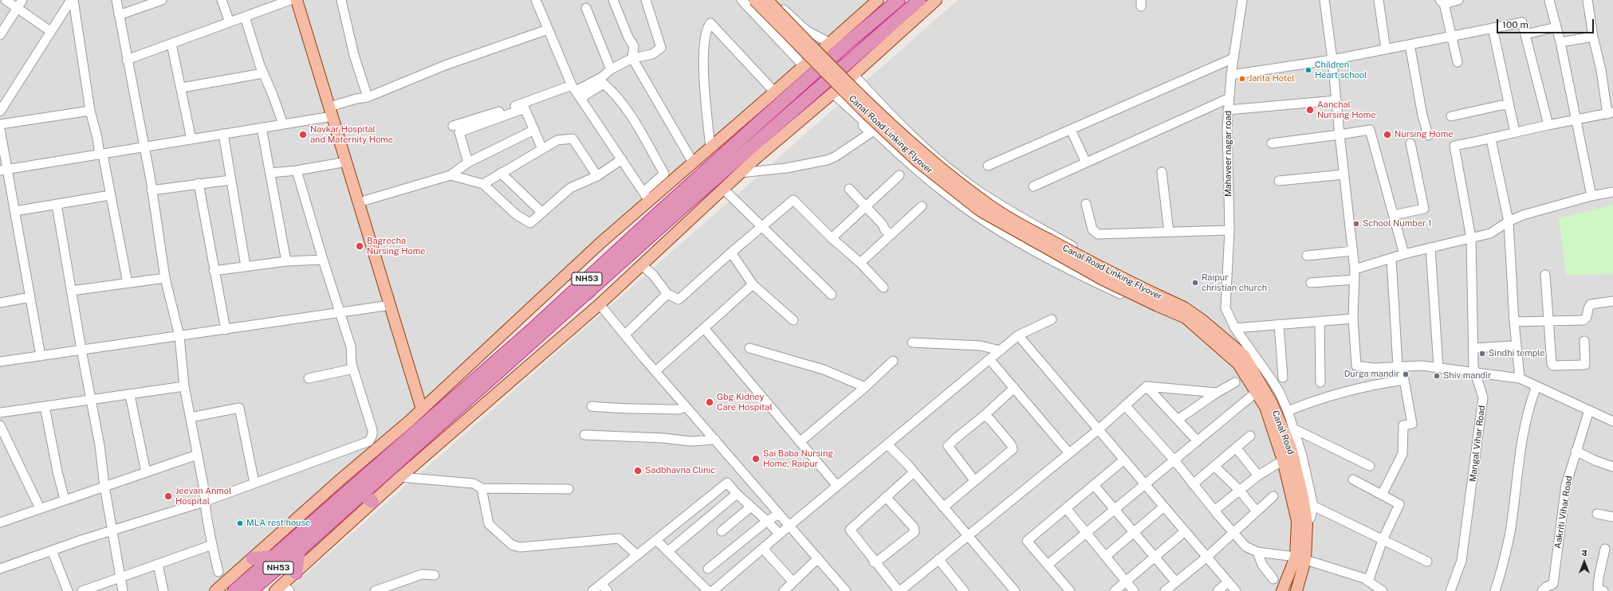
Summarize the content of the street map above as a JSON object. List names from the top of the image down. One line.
{"streets":{"highway":["NH53"],"main road":["Canal Road Linking Flyover","Canal Road"],"street":["Mahaveer nagar road","Mangal Vihar Road","Aakriti Vihar Road"]},"crossings":[["Canal Road Linking Flyover","Canal Road"]],"places":["Children Heart school","Janta Hotel","Aanchal Nursing Home","Navkar Hospital and Maternity Home","Nursing Home","School Number 1","Bagrecha Nursing Home","Raipur christian church","Sindhi temple","Durga mandir","Shiv mandir","Gbg Kidney Care Hospital","Sai Baba Nursing Home, Raipur","Sadbhavna Clinic","Jeevan Anmol Hospital","MLA rest house"],"scale_bar":"100 m","north":"top"}
